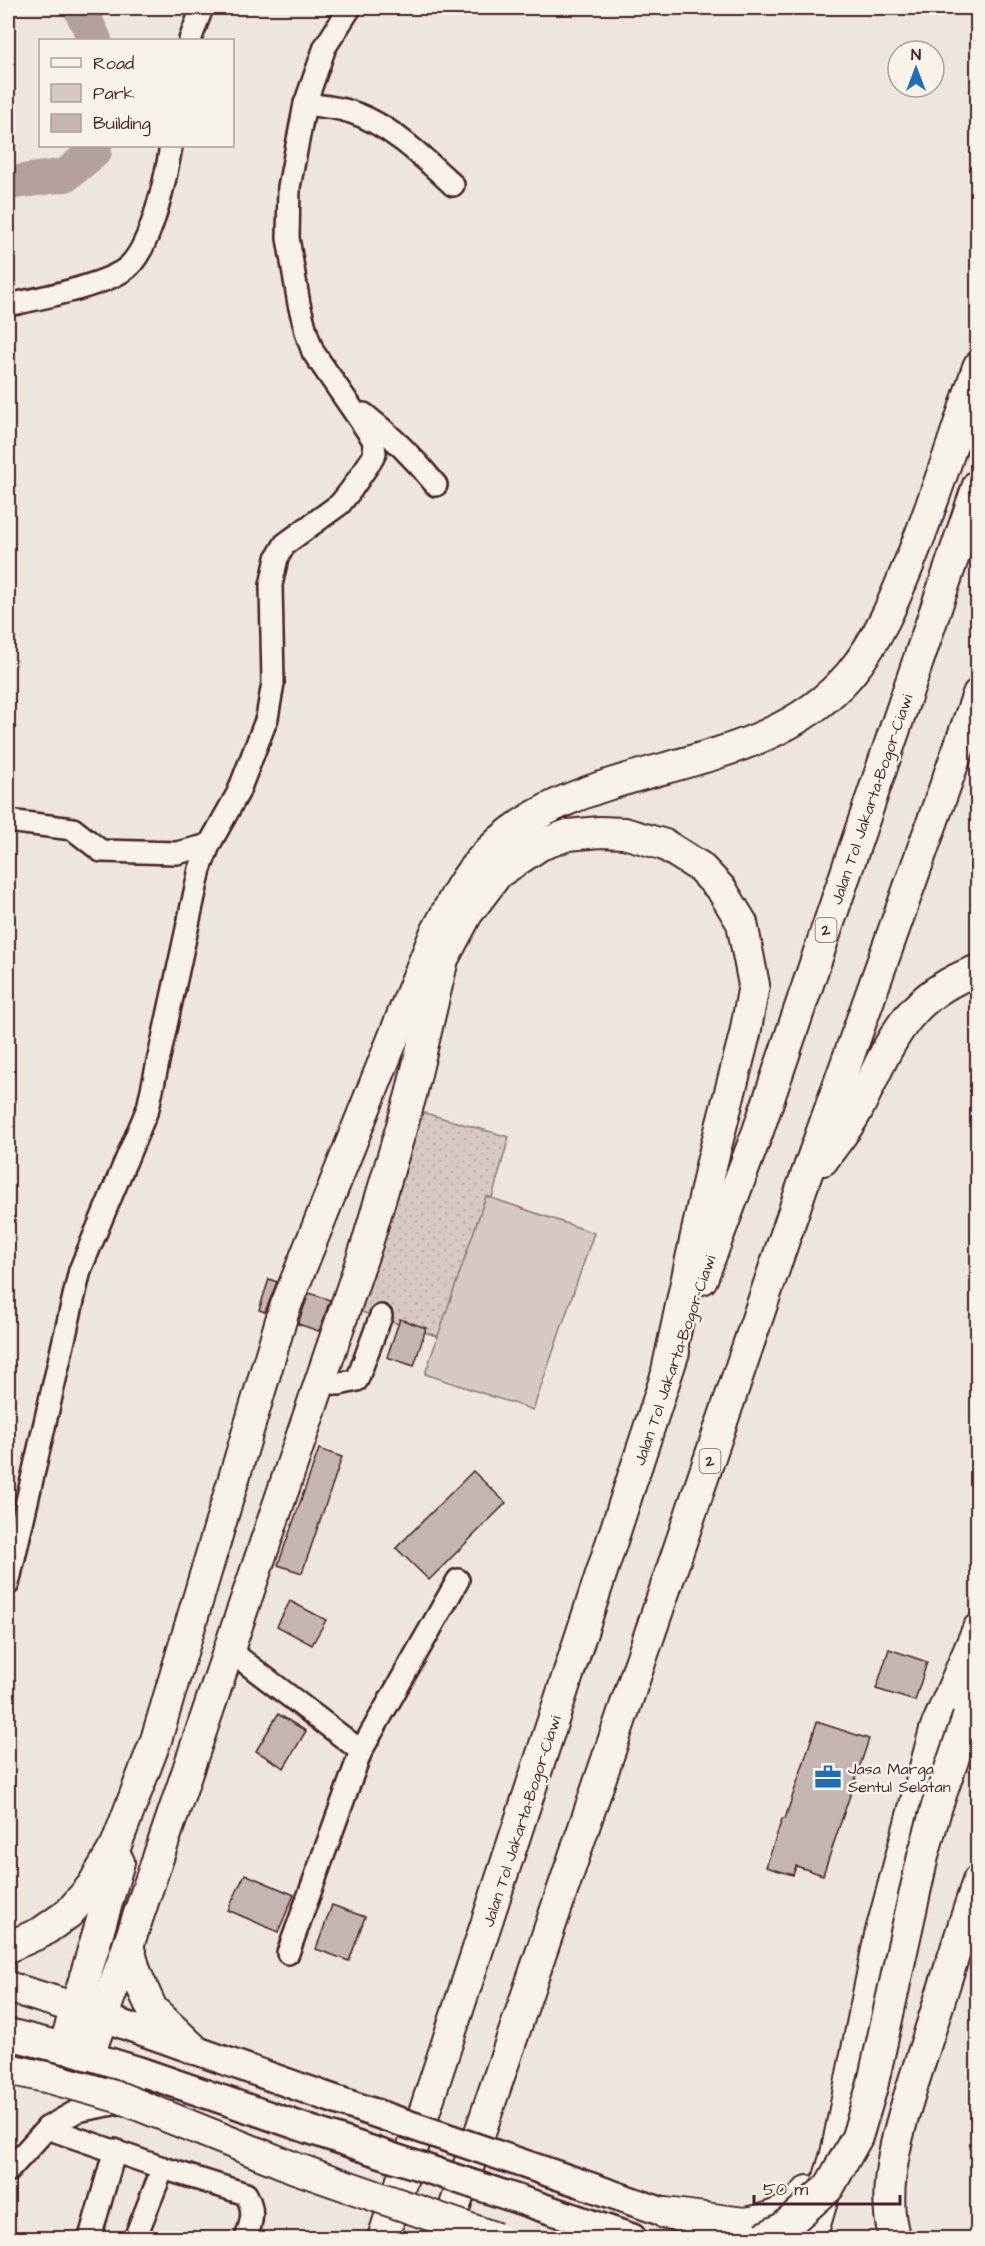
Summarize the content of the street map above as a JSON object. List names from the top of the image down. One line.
{"streets":{"highway":["Jalan Tol Jakarta–Bogor–Ciawi","2"]},"places":{"office":["Jasa Marga Sentul Selatan"]},"legend":["Road","Park","Building"],"scale_bar":"50 m","north":"top"}
